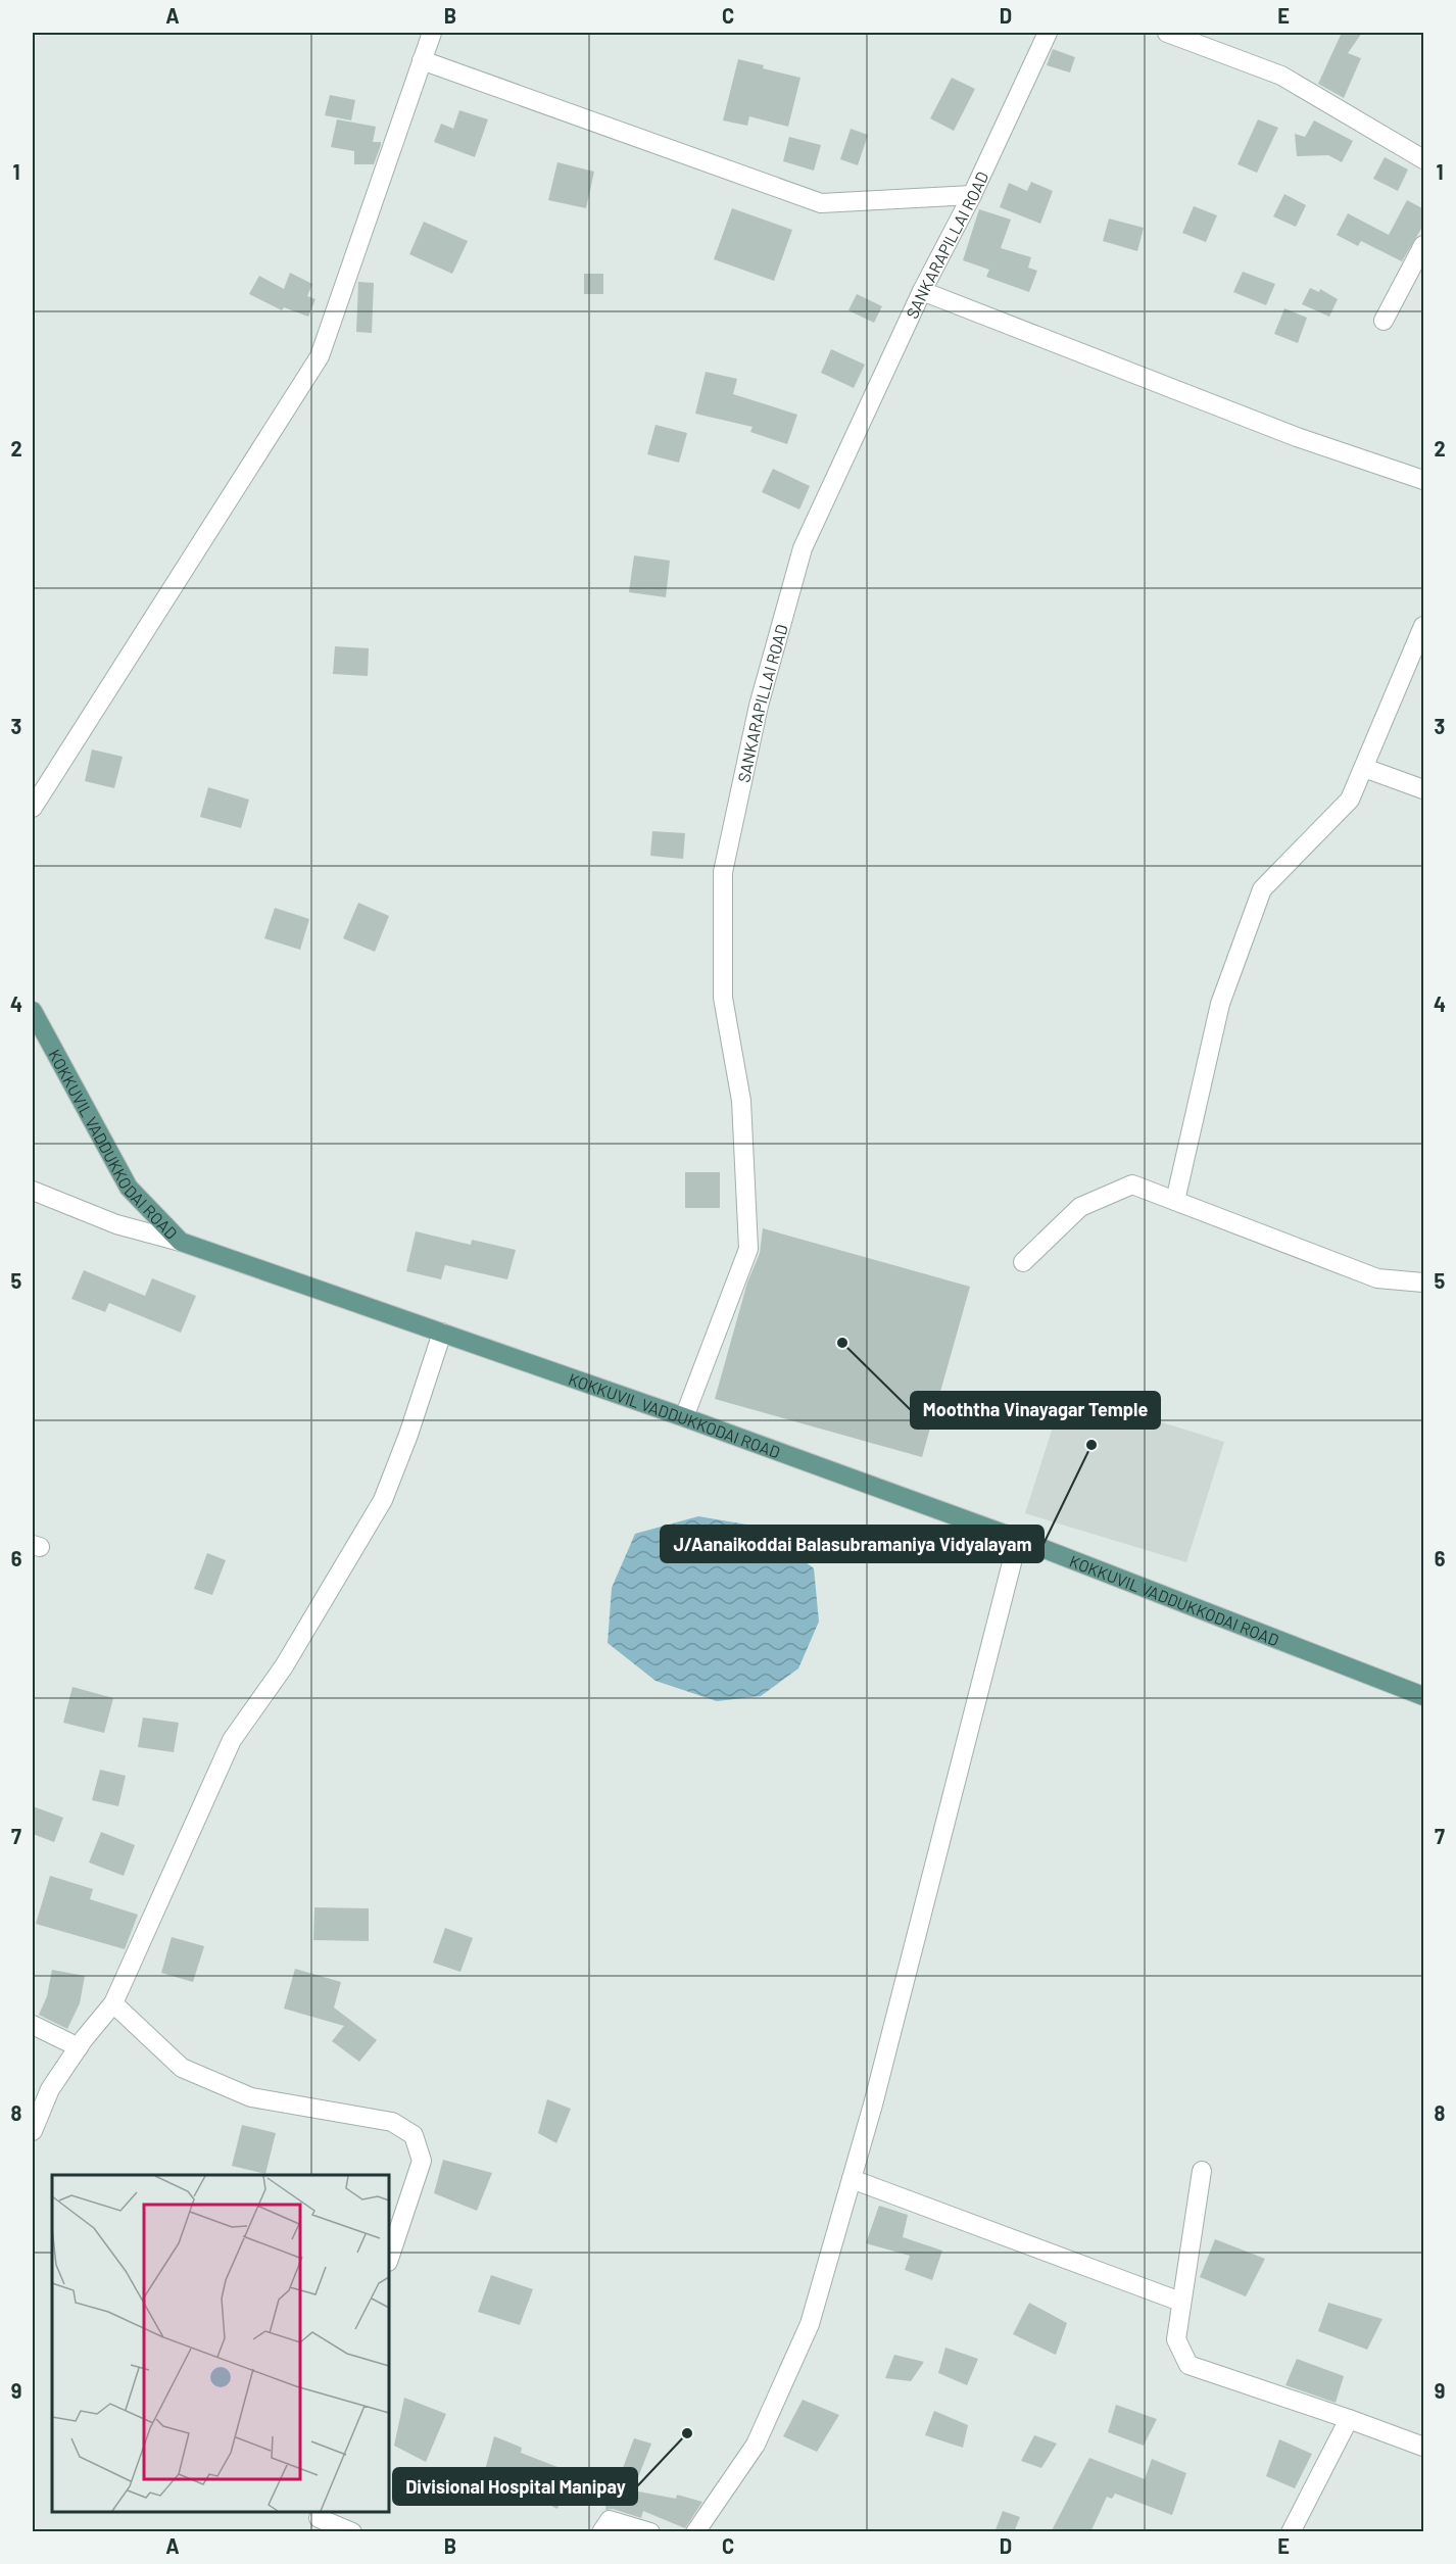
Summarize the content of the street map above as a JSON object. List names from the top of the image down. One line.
{"streets":{"main road":["KOKKUVIL VADDUKKODAI ROAD"],"street":["SANKARAPILLAI ROAD"]},"crossings":[["SANKARAPILLAI ROAD","KOKKUVIL VADDUKKODAI ROAD"]],"places":["Mooththa Vinayagar Temple","J/Aanaikoddai Balasubramaniya Vidyalayam","Divisional Hospital Manipay"],"grid":{"columns":["A","B","C","D","E"],"rows":["1","2","3","4","5","6","7","8","9"]}}
